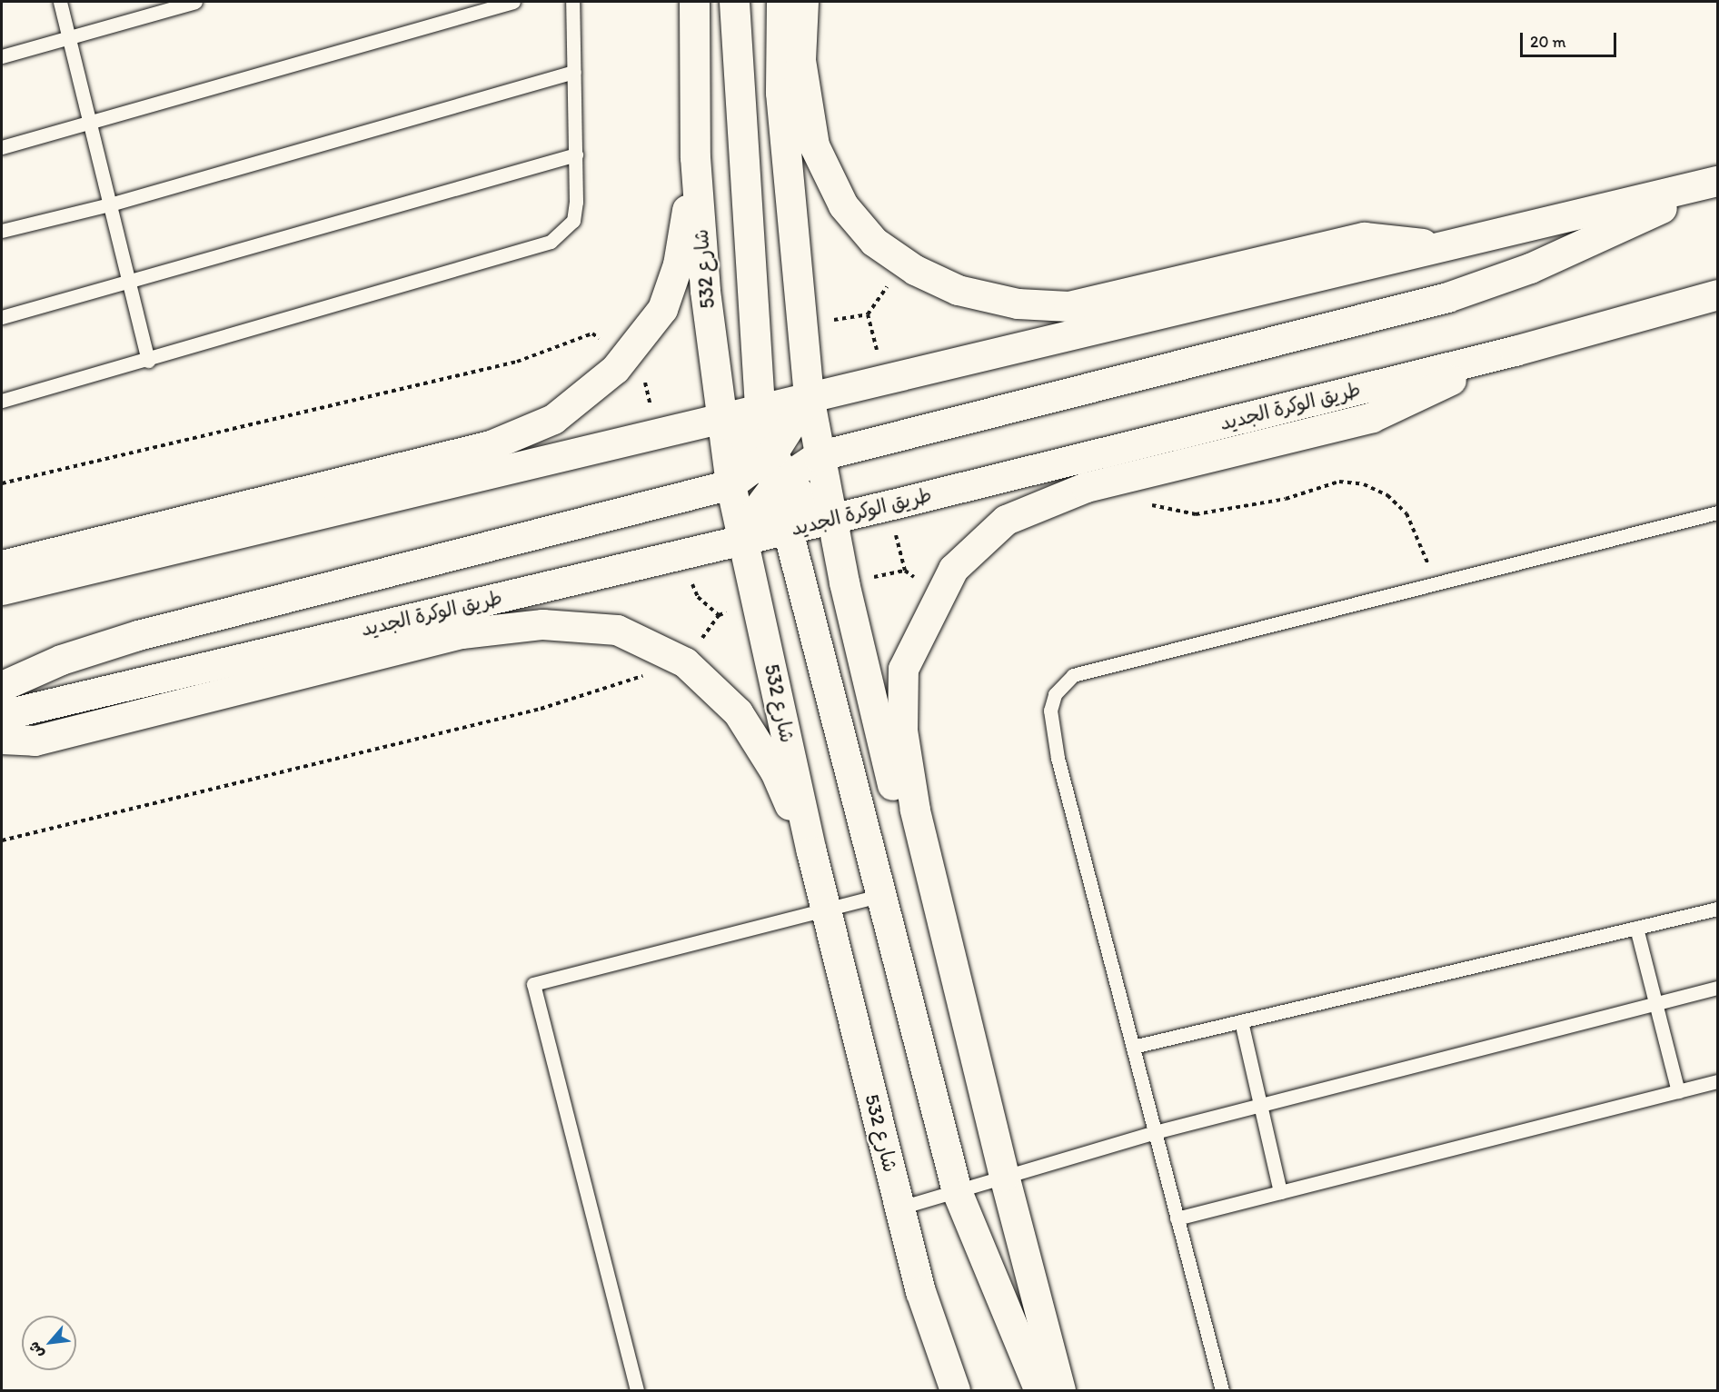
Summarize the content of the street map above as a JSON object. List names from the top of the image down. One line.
{"streets":{"street":["شارع 532","طريق الوكرة الجديد"]},"crossings":[["شارع 532","طريق الوكرة الجديد"]],"scale_bar":"20 m","north":"bottom left"}
